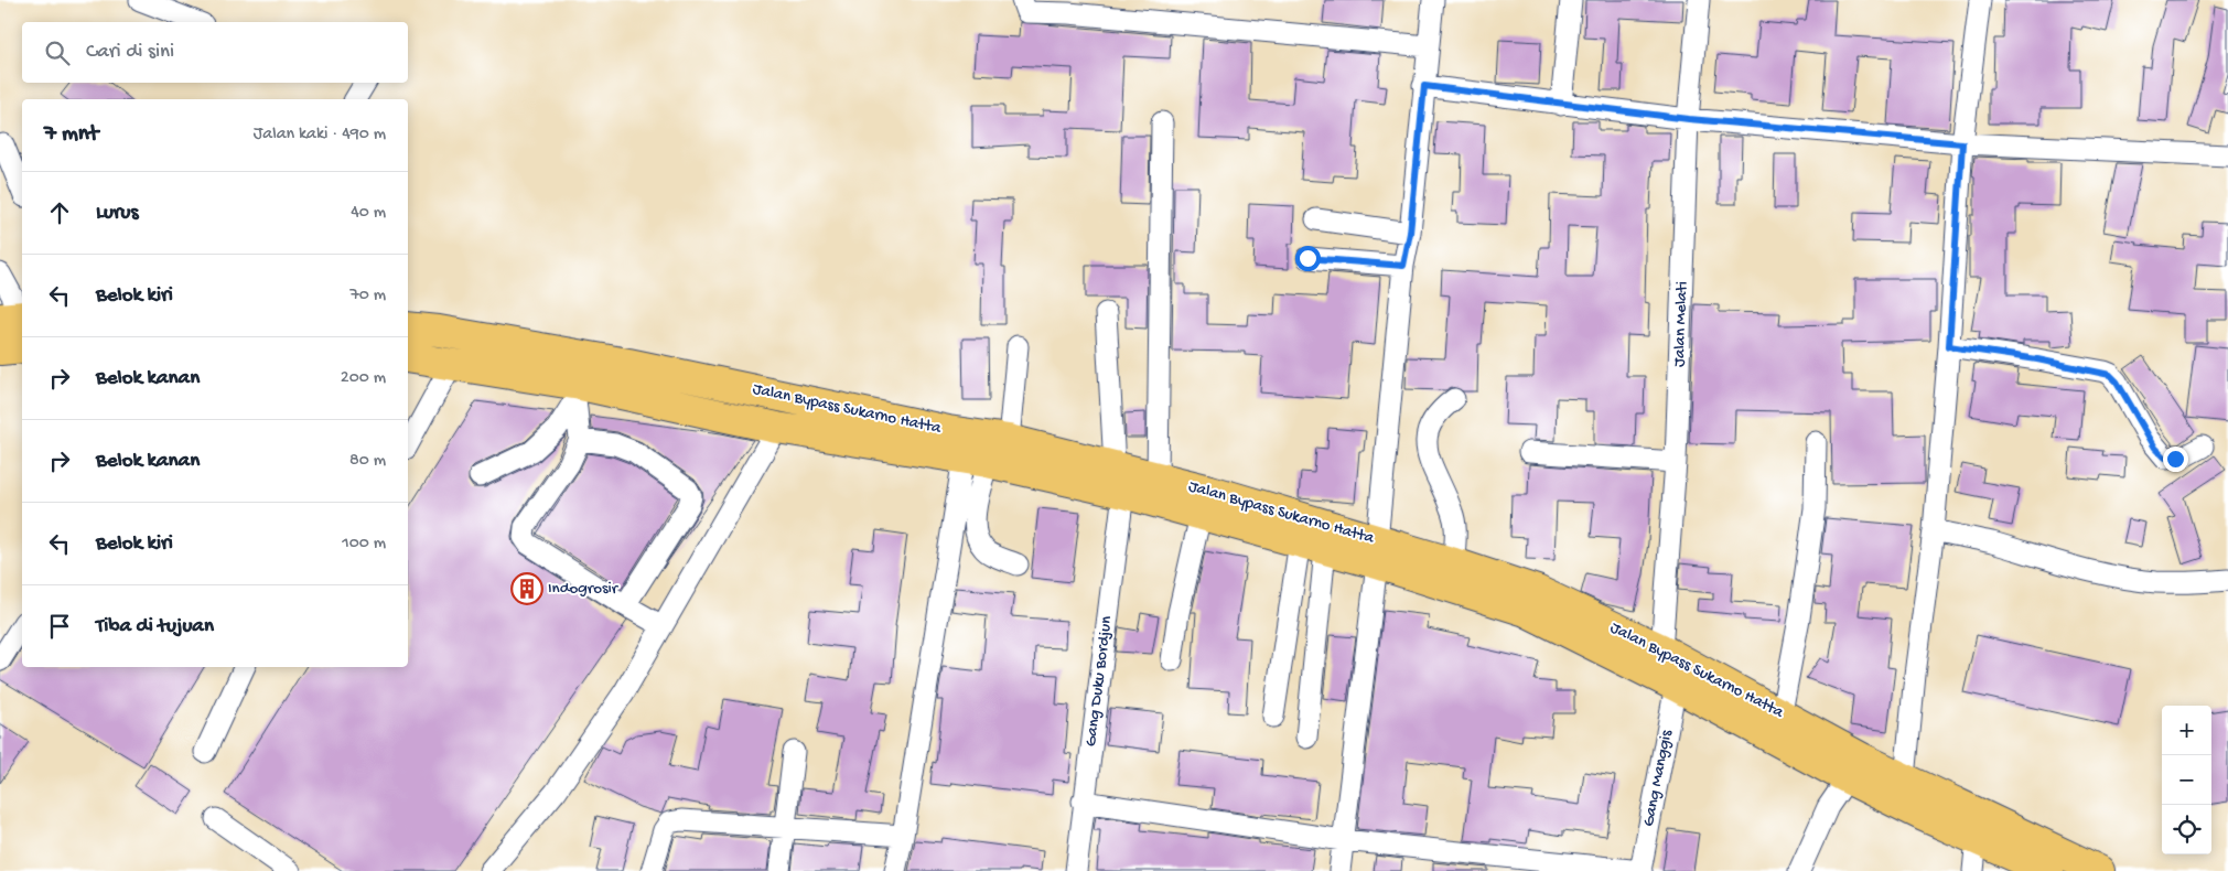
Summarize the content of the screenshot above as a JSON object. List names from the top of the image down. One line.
{"streets":{"highway":["Jalan Bypass Sukarno Hatta"],"street":["Jalan Melati","Gang Duku Bordjun","Gang Manggis"]},"crossings":[["Jalan Melati","Jalan Bypass Sukarno Hatta"],["Jalan Bypass Sukarno Hatta","Gang Duku Bordjun"],["Jalan Bypass Sukarno Hatta","Gang Manggis"]],"places":{"building":["Indogrosir"]},"page":{"search":"Cari di sini","heading":["7 mnt","Jalan kaki · 490 m"],"list":[["Lurus","40 m"],["Belok kiri","70 m"],["Belok kanan","200 m"],["Belok kanan","80 m"],["Belok kiri","100 m"],"Tiba di tujuan"],"map_buttons":["+","−"]}}
